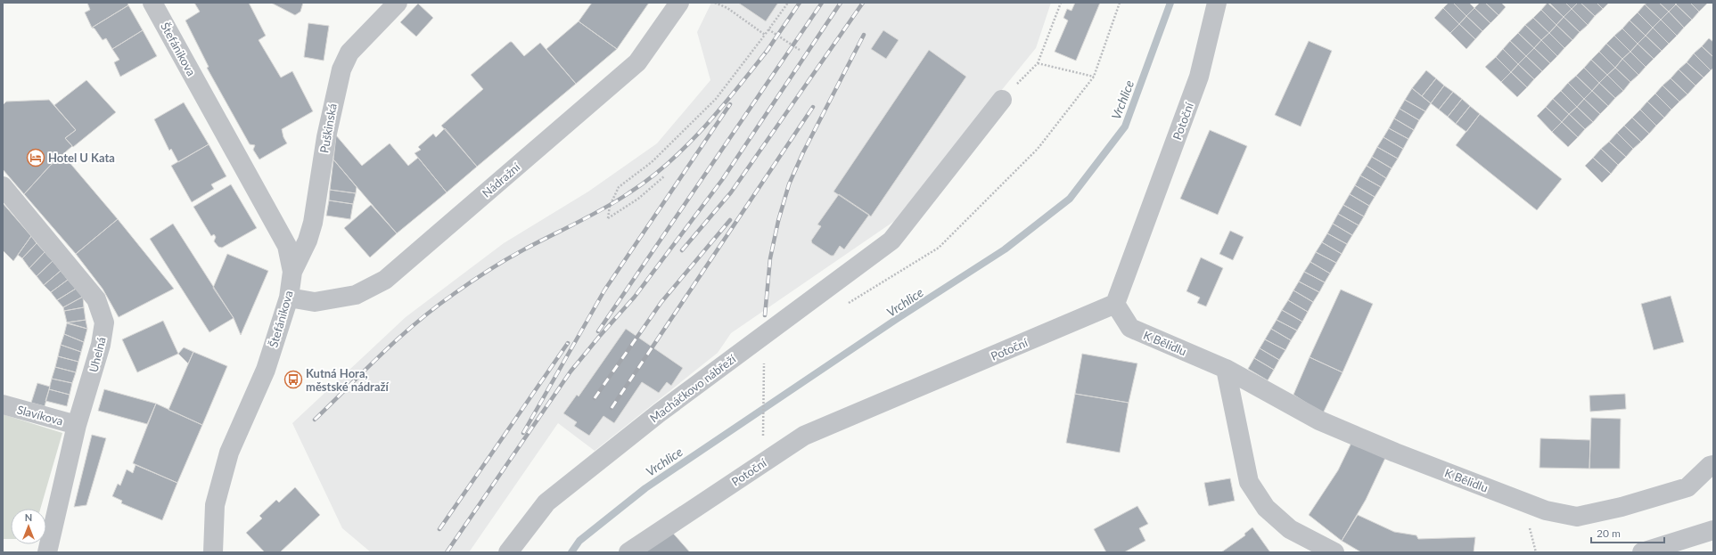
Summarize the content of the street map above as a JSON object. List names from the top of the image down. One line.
{"streets":{"street":["Štefánikova","Potoční","Puškinská","Nádražní","K Bělidlu","Uhelná","Macháčkovo nábřeží","Slavíkova"]},"crossings":[["Štefánikova","Puškinská"],["Štefánikova","Nádražní"],["Potoční","K Bělidlu"],["Uhelná","Slavíkova"]],"water":["Vrchlice"],"places":{"hotel":["Hotel U Kata"],"bus stop":["Kutná Hora, městské nádraží"]},"scale_bar":"20 m","north":"top"}
